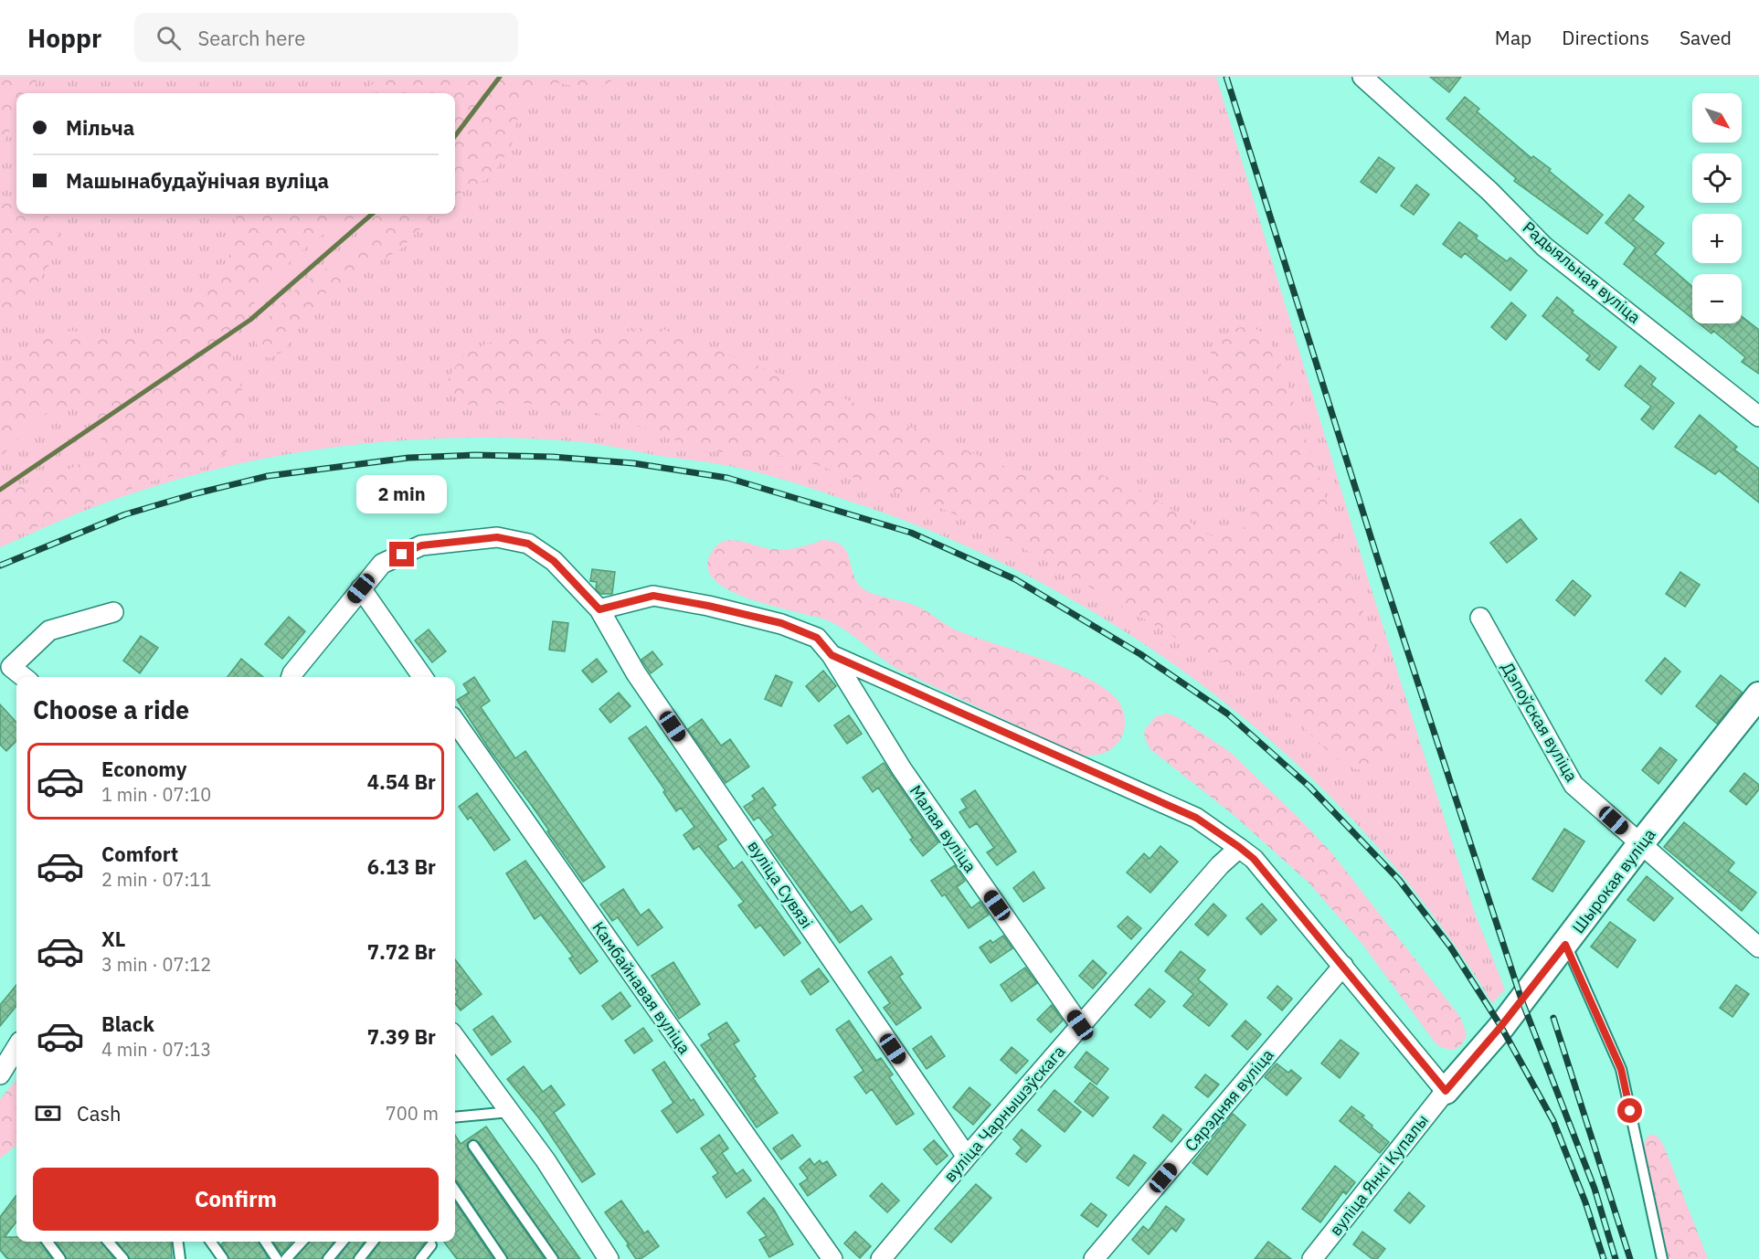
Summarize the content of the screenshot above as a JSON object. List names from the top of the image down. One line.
{"streets":{"street":["Радыяльная вуліца","Дэпоўская вуліца","Малая вуліца","Шырокая вуліца","вуліца Сувязі","Камбайнавая вуліца","Сярэдняя вуліца","вуліца Чарнышэўскага","вуліца Янкі Купалы"]},"crossings":[["Дэпоўская вуліца","Шырокая вуліца"],["Малая вуліца","вуліца Чарнышэўскага"],["Шырокая вуліца","вуліца Янкі Купалы"],["вуліца Сувязі","вуліца Чарнышэўскага"]],"north":"bottom right","page":{"header":"Hoppr","search":"Search here","nav":["Map","Directions","Saved"],"map_buttons":["+","−"],"banner":["Мільча","Машынабудаўнічая вуліца"],"bubble":"2 min","heading":"Choose a ride","list":[{"name":"Economy","note":"1 min · 07:10","value":"4.54 Br"},{"name":"Comfort","note":"2 min · 07:11","value":"6.13 Br"},{"name":"XL","note":"3 min · 07:12","value":"7.72 Br"},{"name":"Black","note":"4 min · 07:13","value":"7.39 Br"}],"pay":["Cash","700 m"],"buttons":"Confirm"}}
